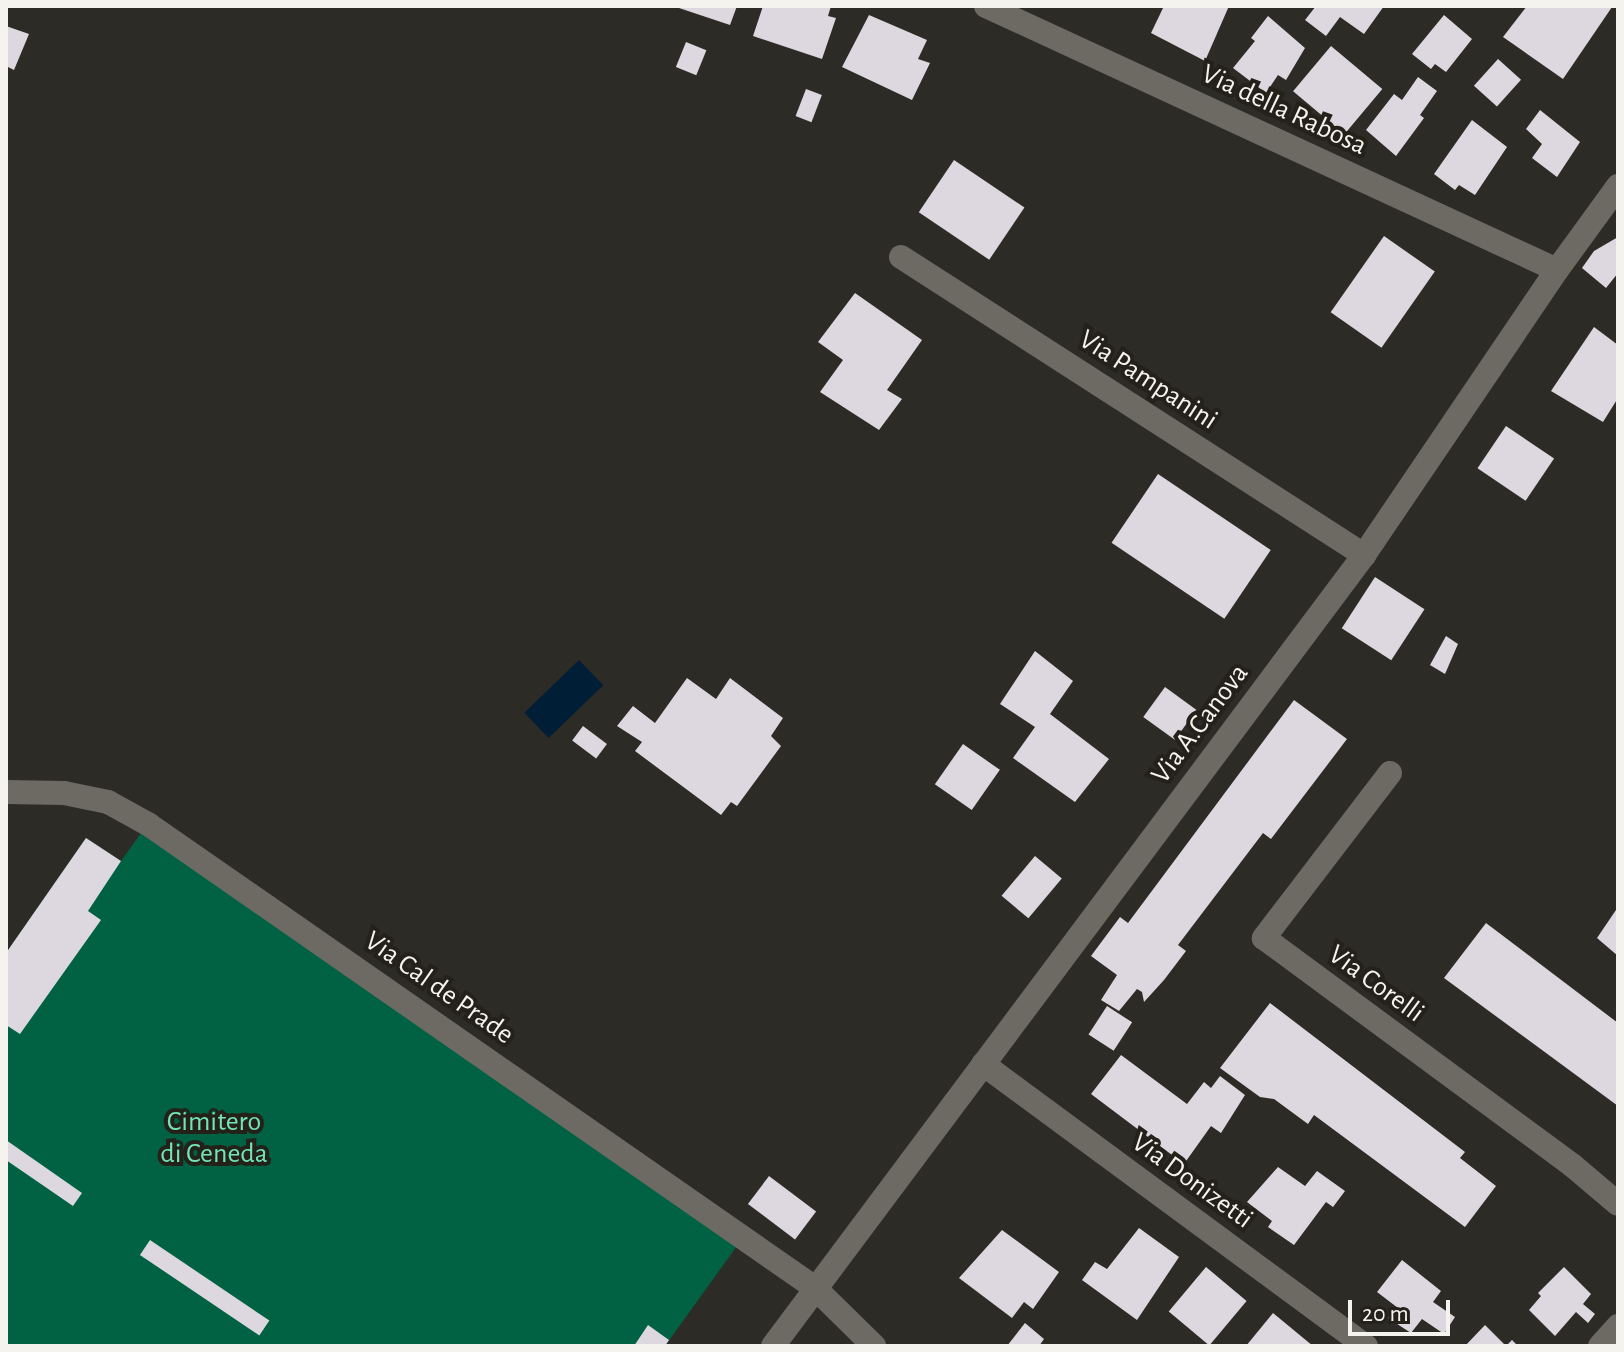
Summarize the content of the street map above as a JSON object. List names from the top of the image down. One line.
{"streets":{"street":["Via della Rabosa","Via Pampanini","Via A.Canova","Via Corelli","Via Cal de Prade","Via Donizetti"]},"crossings":[["Via della Rabosa","Via A.Canova"],["Via Pampanini","Via A.Canova"],["Via A.Canova","Via Cal de Prade"],["Via A.Canova","Via Donizetti"]],"parks":["Cimitero di Ceneda"],"scale_bar":"20 m"}
